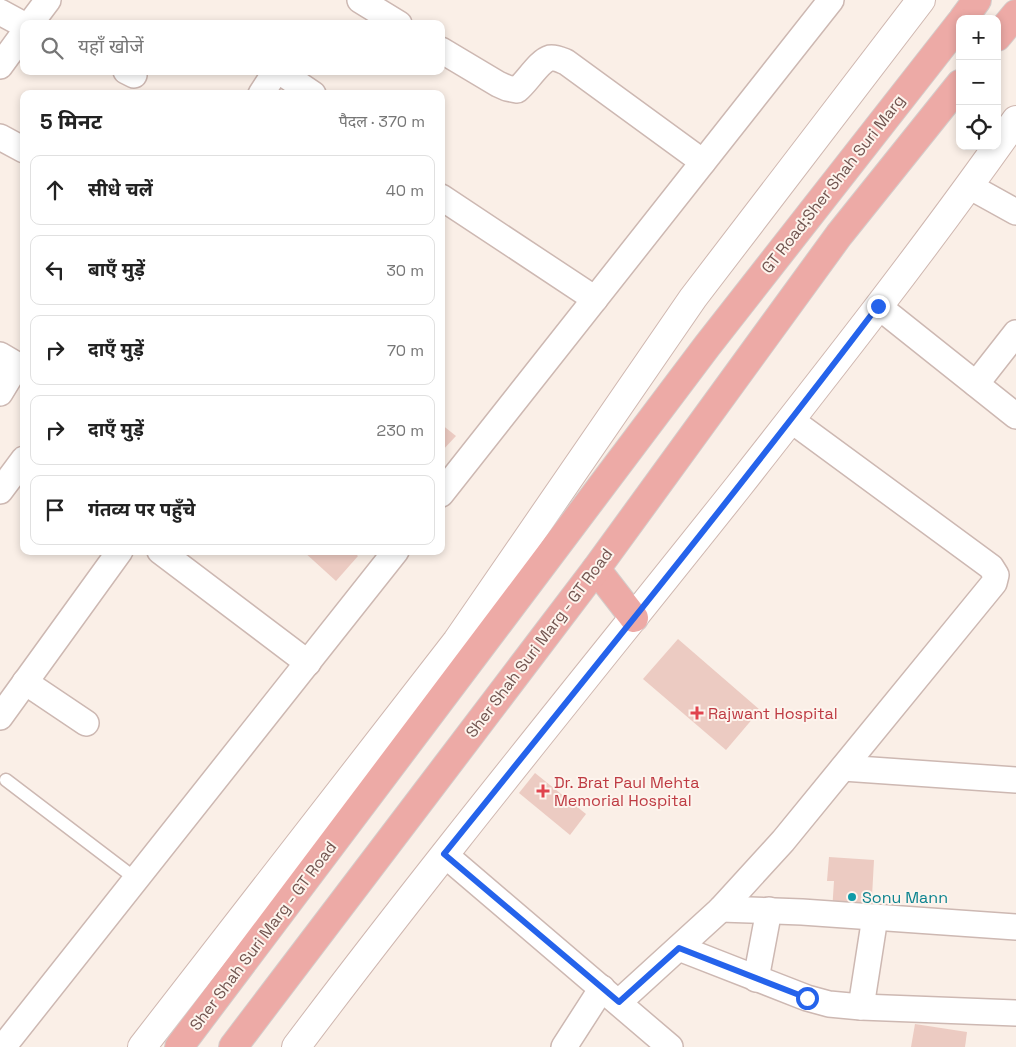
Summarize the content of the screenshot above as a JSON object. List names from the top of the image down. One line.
{"streets":{"highway":["GT Road;Sher Shah Suri Marg","Sher Shah Suri Marg - GT Road"]},"crossings":[["GT Road;Sher Shah Suri Marg","Sher Shah Suri Marg - GT Road"]],"places":{"health":["Rajwant Hospital","Dr. Brat Paul Mehta Memorial Hospital"],"other":["Sonu Mann"]},"page":{"map_buttons":["+","−"],"search":"यहाँ खोजें","heading":["5 मिनट","पैदल · 370 m"],"list":[["सीधे चलें","40 m"],["बाएँ मुड़ें","30 m"],["दाएँ मुड़ें","70 m"],["दाएँ मुड़ें","230 m"],"गंतव्य पर पहुँचे"]}}
